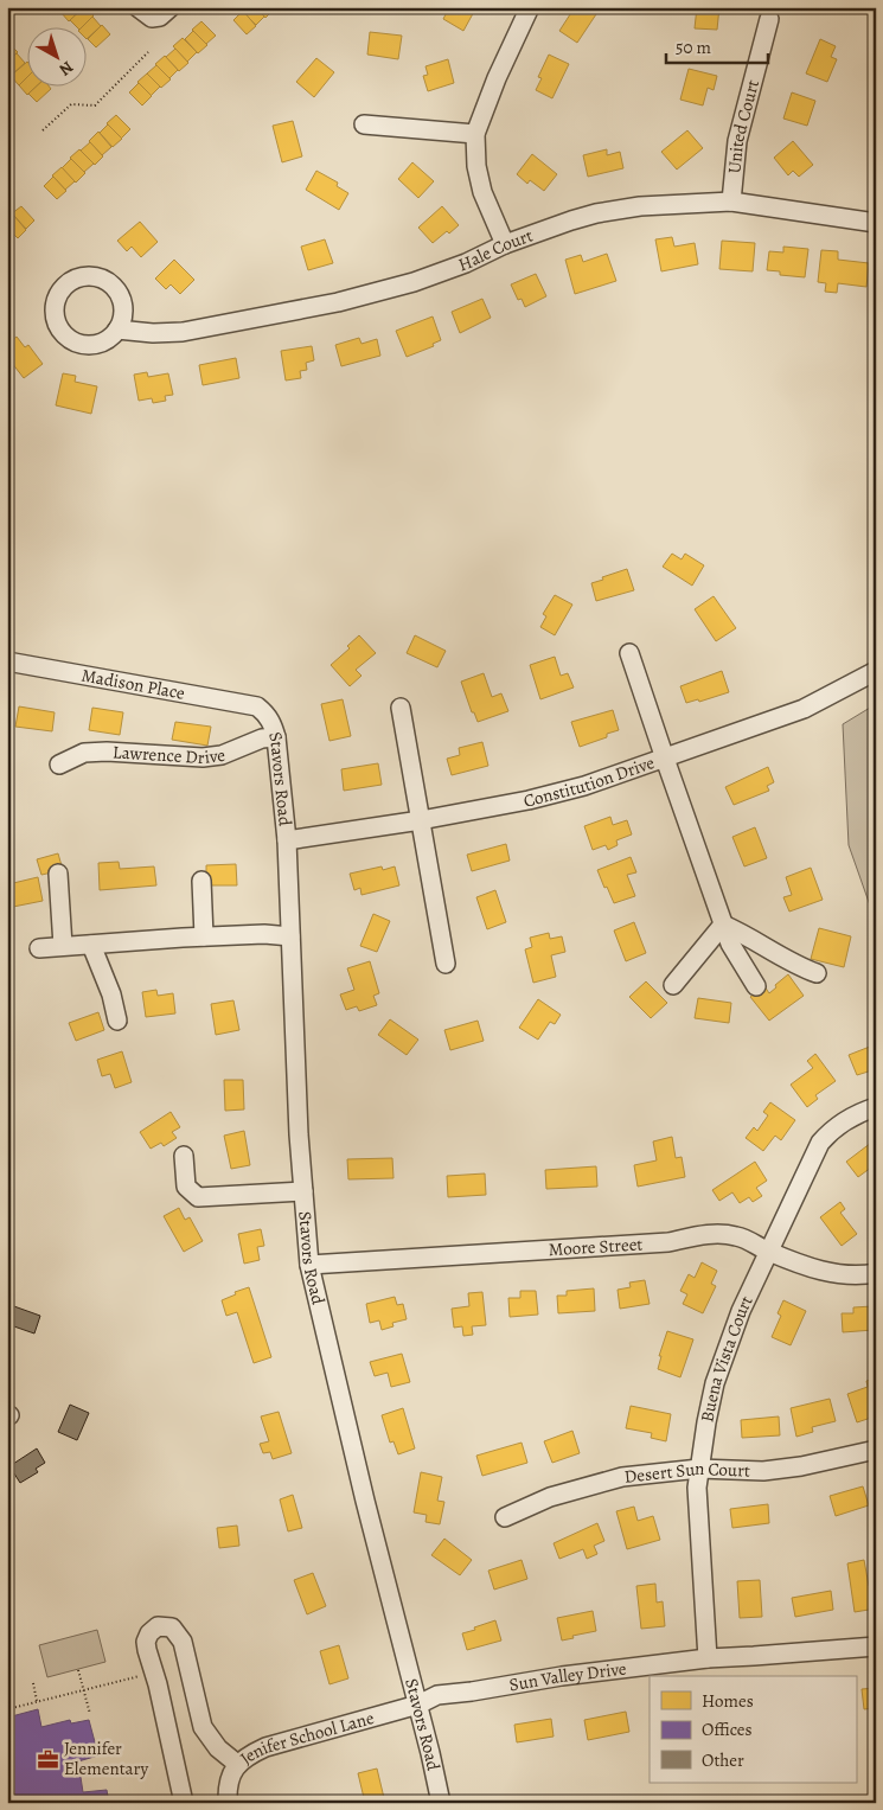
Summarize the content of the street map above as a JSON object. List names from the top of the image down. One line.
{"streets":{"street":["United Court","Hale Court","Madison Place","Lawrence Drive","Stavors Road","Constitution Drive","Moore Street","Buena Vista Court","Desert Sun Court","Sun Valley Drive","Jenifer School Lane"]},"crossings":[["United Court","Hale Court"],["Madison Place","Stavors Road"],["Lawrence Drive","Stavors Road"],["Stavors Road","Constitution Drive"],["Stavors Road","Moore Street"],["Stavors Road","Sun Valley Drive"],["Stavors Road","Jenifer School Lane"],["Moore Street","Buena Vista Court"],["Buena Vista Court","Desert Sun Court"],["Buena Vista Court","Sun Valley Drive"],["Sun Valley Drive","Jenifer School Lane"]],"places":{"office":["Jennifer Elementary"]},"legend":["Homes","Offices","Other"],"scale_bar":"50 m","north":"bottom right"}
